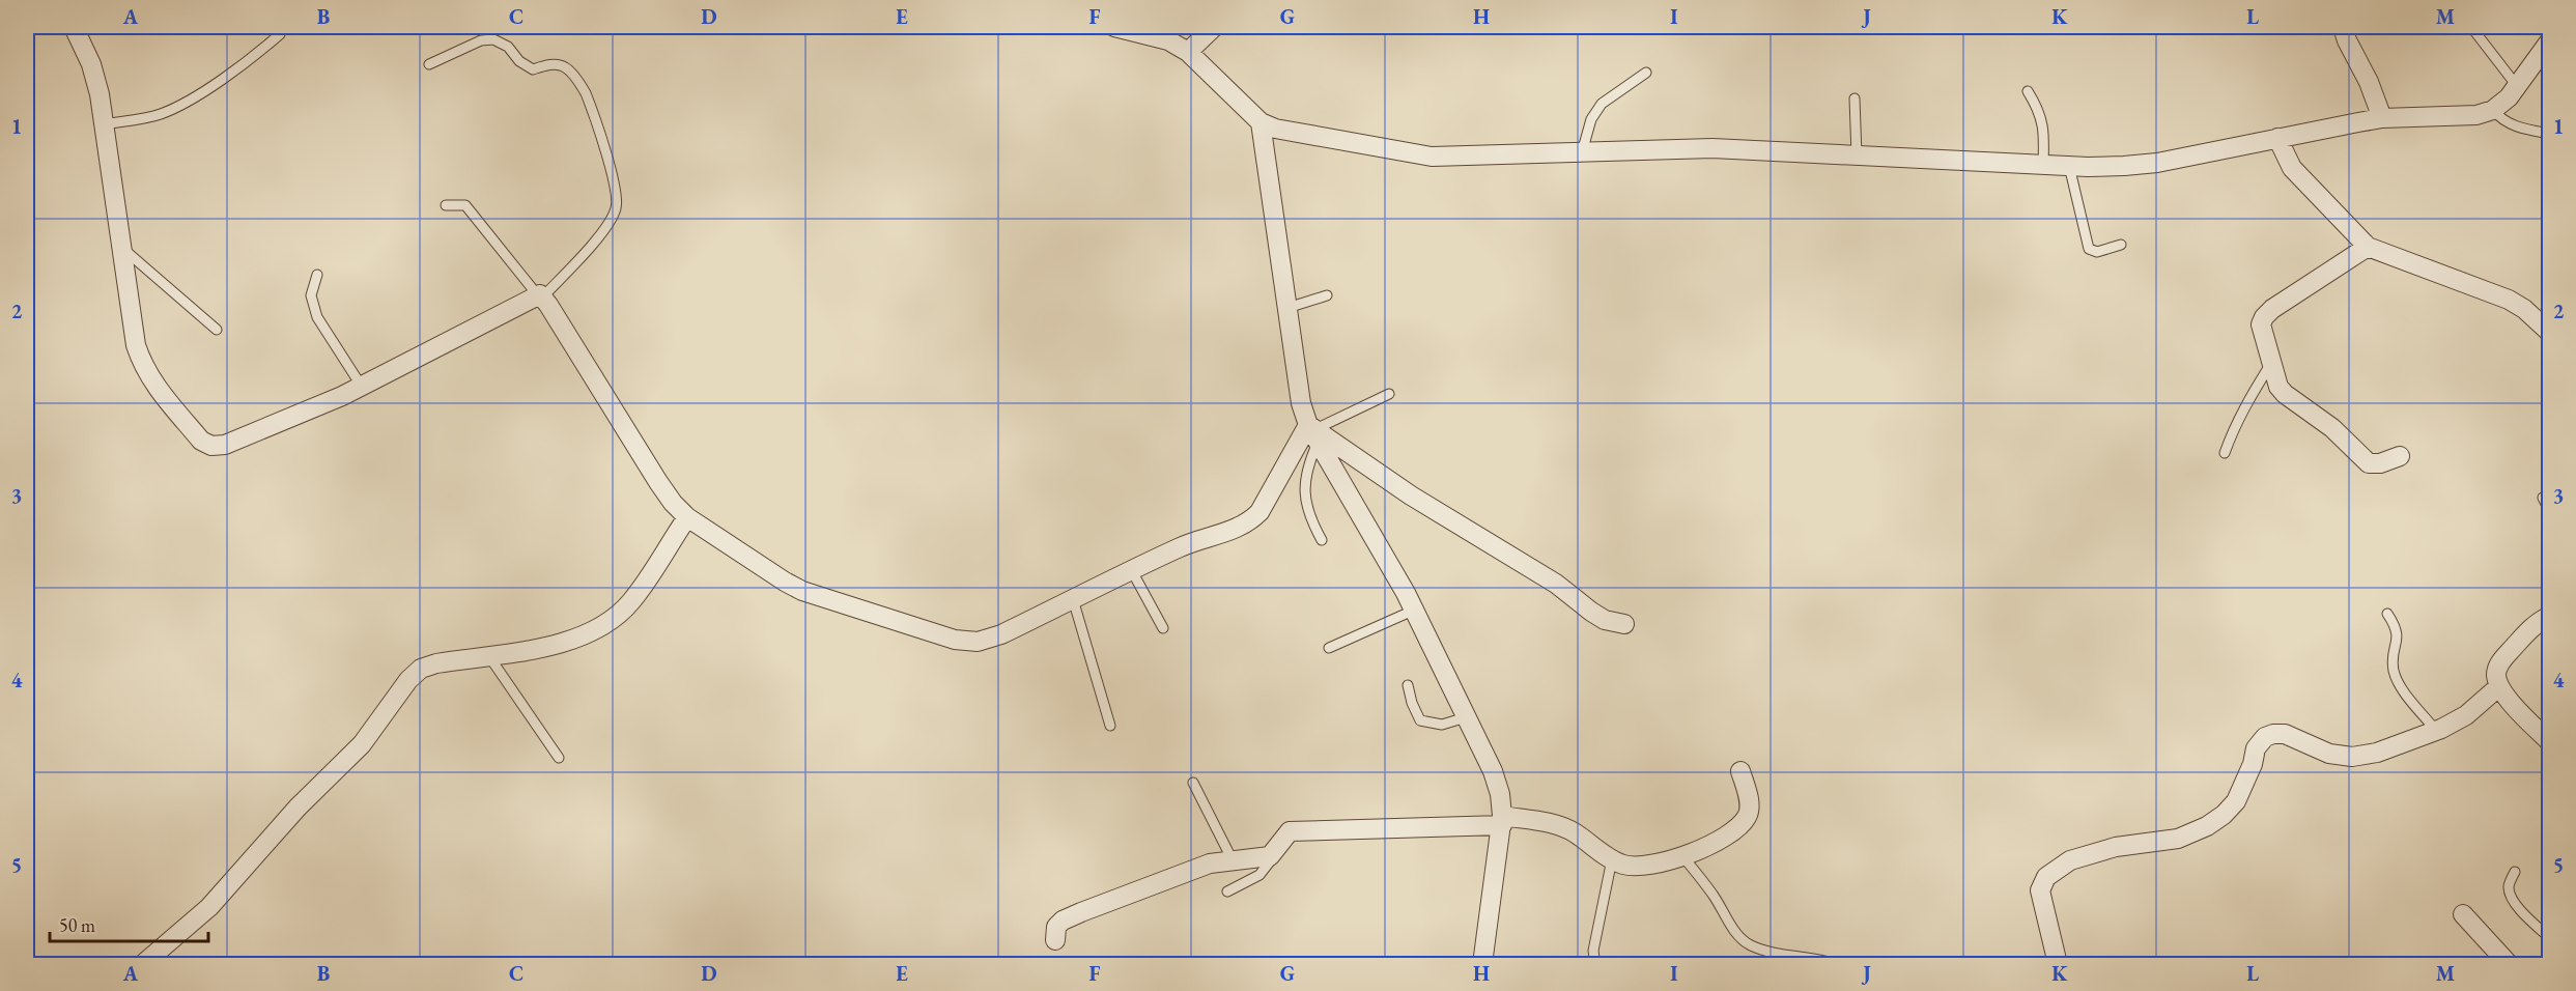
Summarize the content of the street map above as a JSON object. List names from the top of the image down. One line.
{"scale_bar":"50 m","grid":{"columns":["A","B","C","D","E","F","G","H","I","J","K","L","M"],"rows":["1","2","3","4","5"]}}
